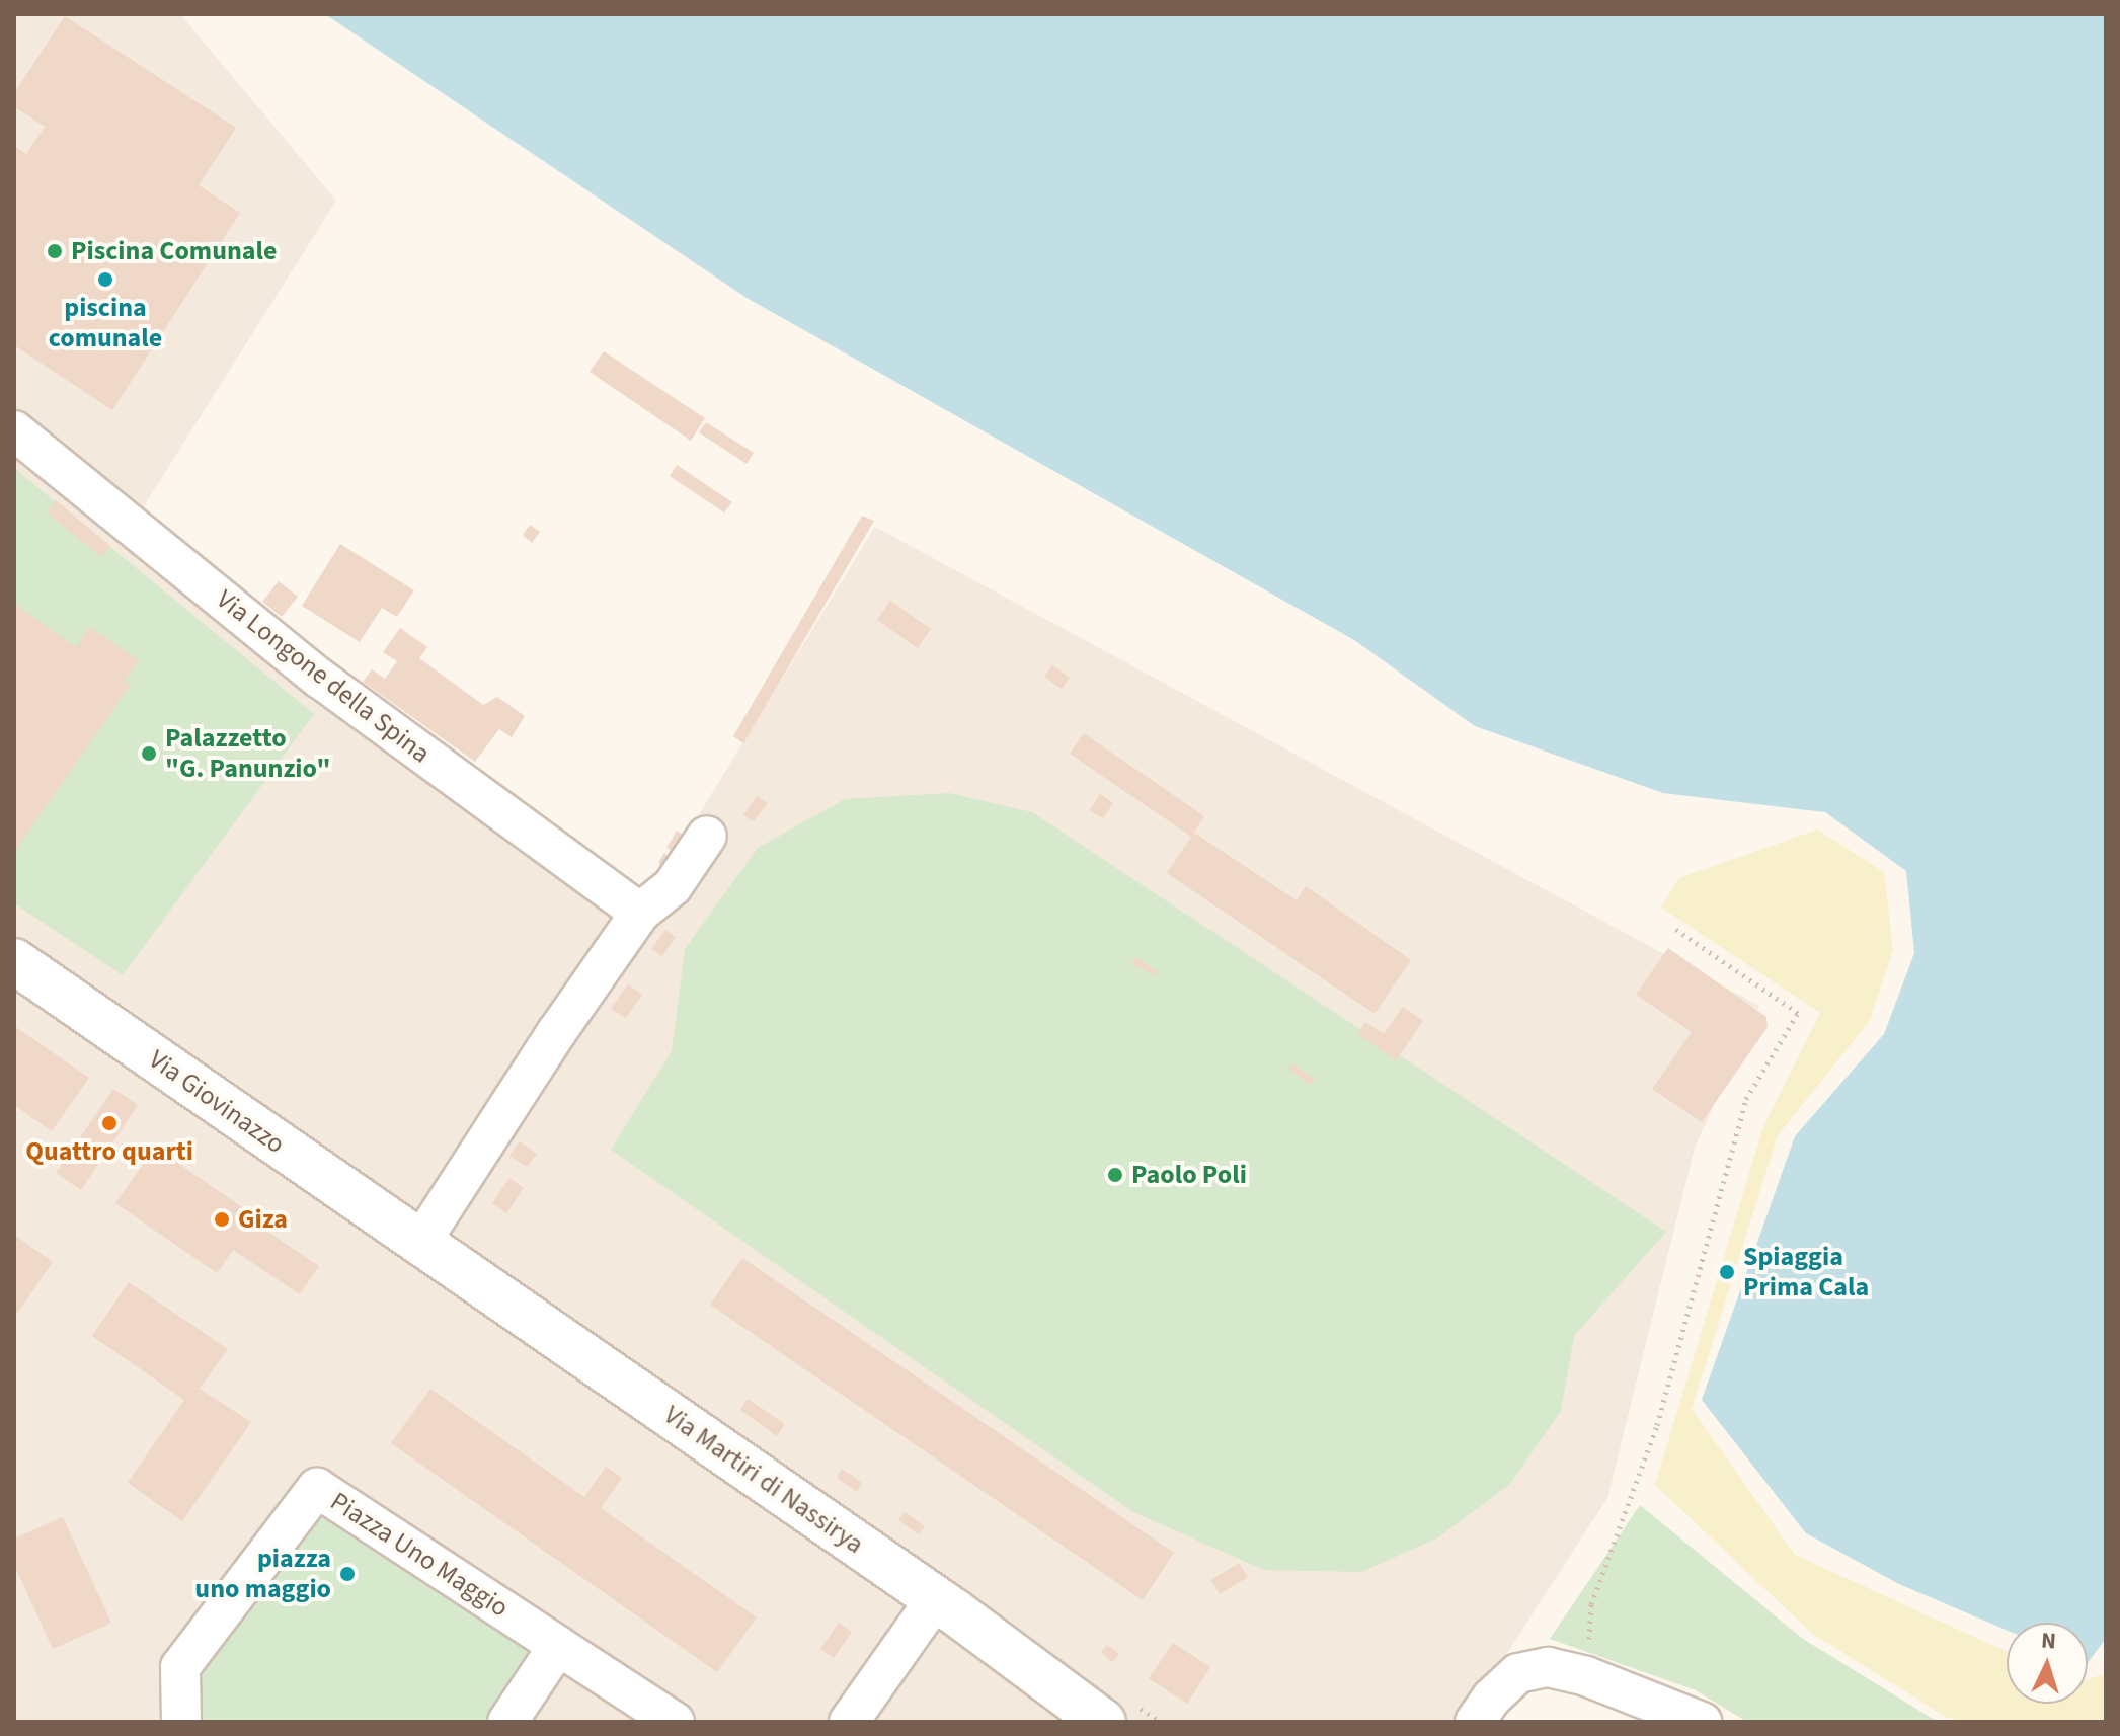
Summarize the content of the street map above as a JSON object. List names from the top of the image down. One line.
{"streets":{"street":["Via Longone della Spina","Via Giovinazzo","Via Martiri di Nassirya","Piazza Uno Maggio"]},"crossings":[["Via Giovinazzo","Via Martiri di Nassirya"]],"places":["Piscina Comunale","piscina comunale","Palazzetto \"G. Panunzio\"","Quattro quarti","Paolo Poli","Giza","Spiaggia Prima Cala","piazza uno maggio"],"north":"top"}
